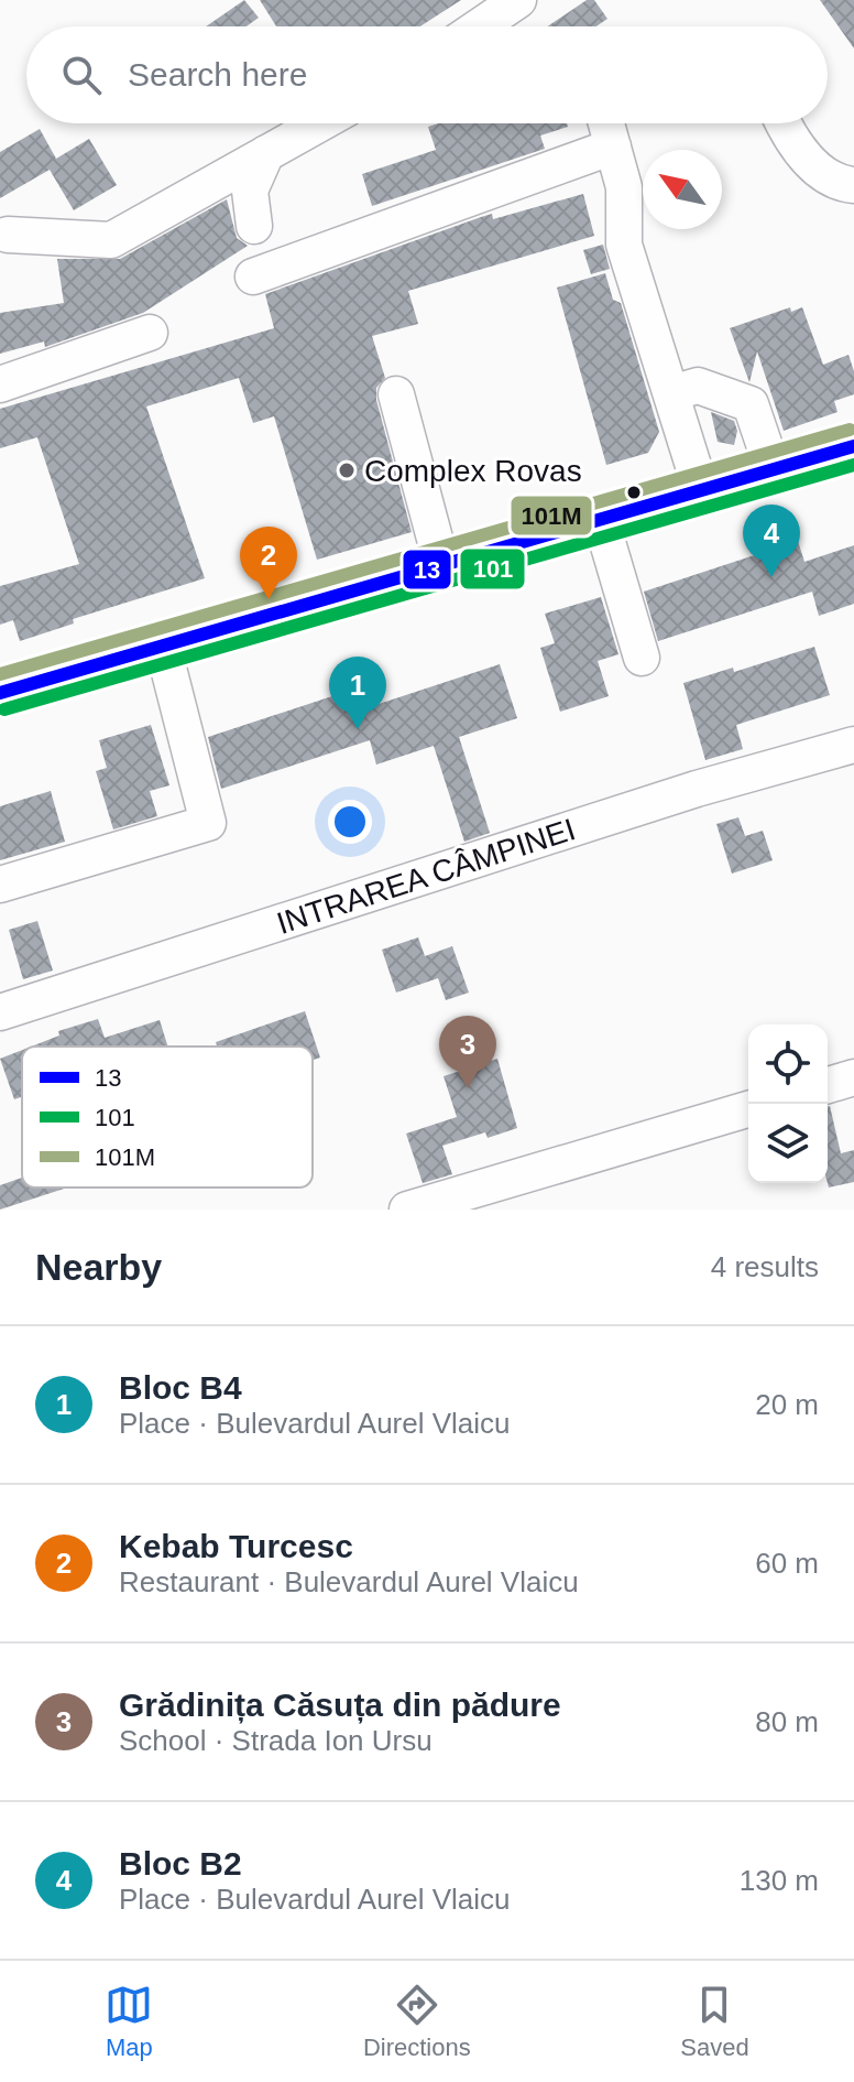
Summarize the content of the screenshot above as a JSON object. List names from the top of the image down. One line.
{"streets":{"street":["INTRAREA CÂMPINEI"]},"places":["Complex Rovas"],"lines":["transit line 101M","transit line 13","transit line 101"],"legend":["13","101","101M"],"north":"top left","page":{"search":"Search here","pins":["4","2","1","3"],"heading":["Nearby","4 results"],"list":[{"mark":"1","name":"Bloc B4","note":"Place · Bulevardul Aurel Vlaicu","value":"20 m"},{"mark":"2","name":"Kebab Turcesc","note":"Restaurant · Bulevardul Aurel Vlaicu","value":"60 m"},{"mark":"3","name":"Grădinița Căsuța din pădure","note":"School · Strada Ion Ursu","value":"80 m"},{"mark":"4","name":"Bloc B2","note":"Place · Bulevardul Aurel Vlaicu","value":"130 m"}],"nav":["Map","Directions","Saved"]}}
